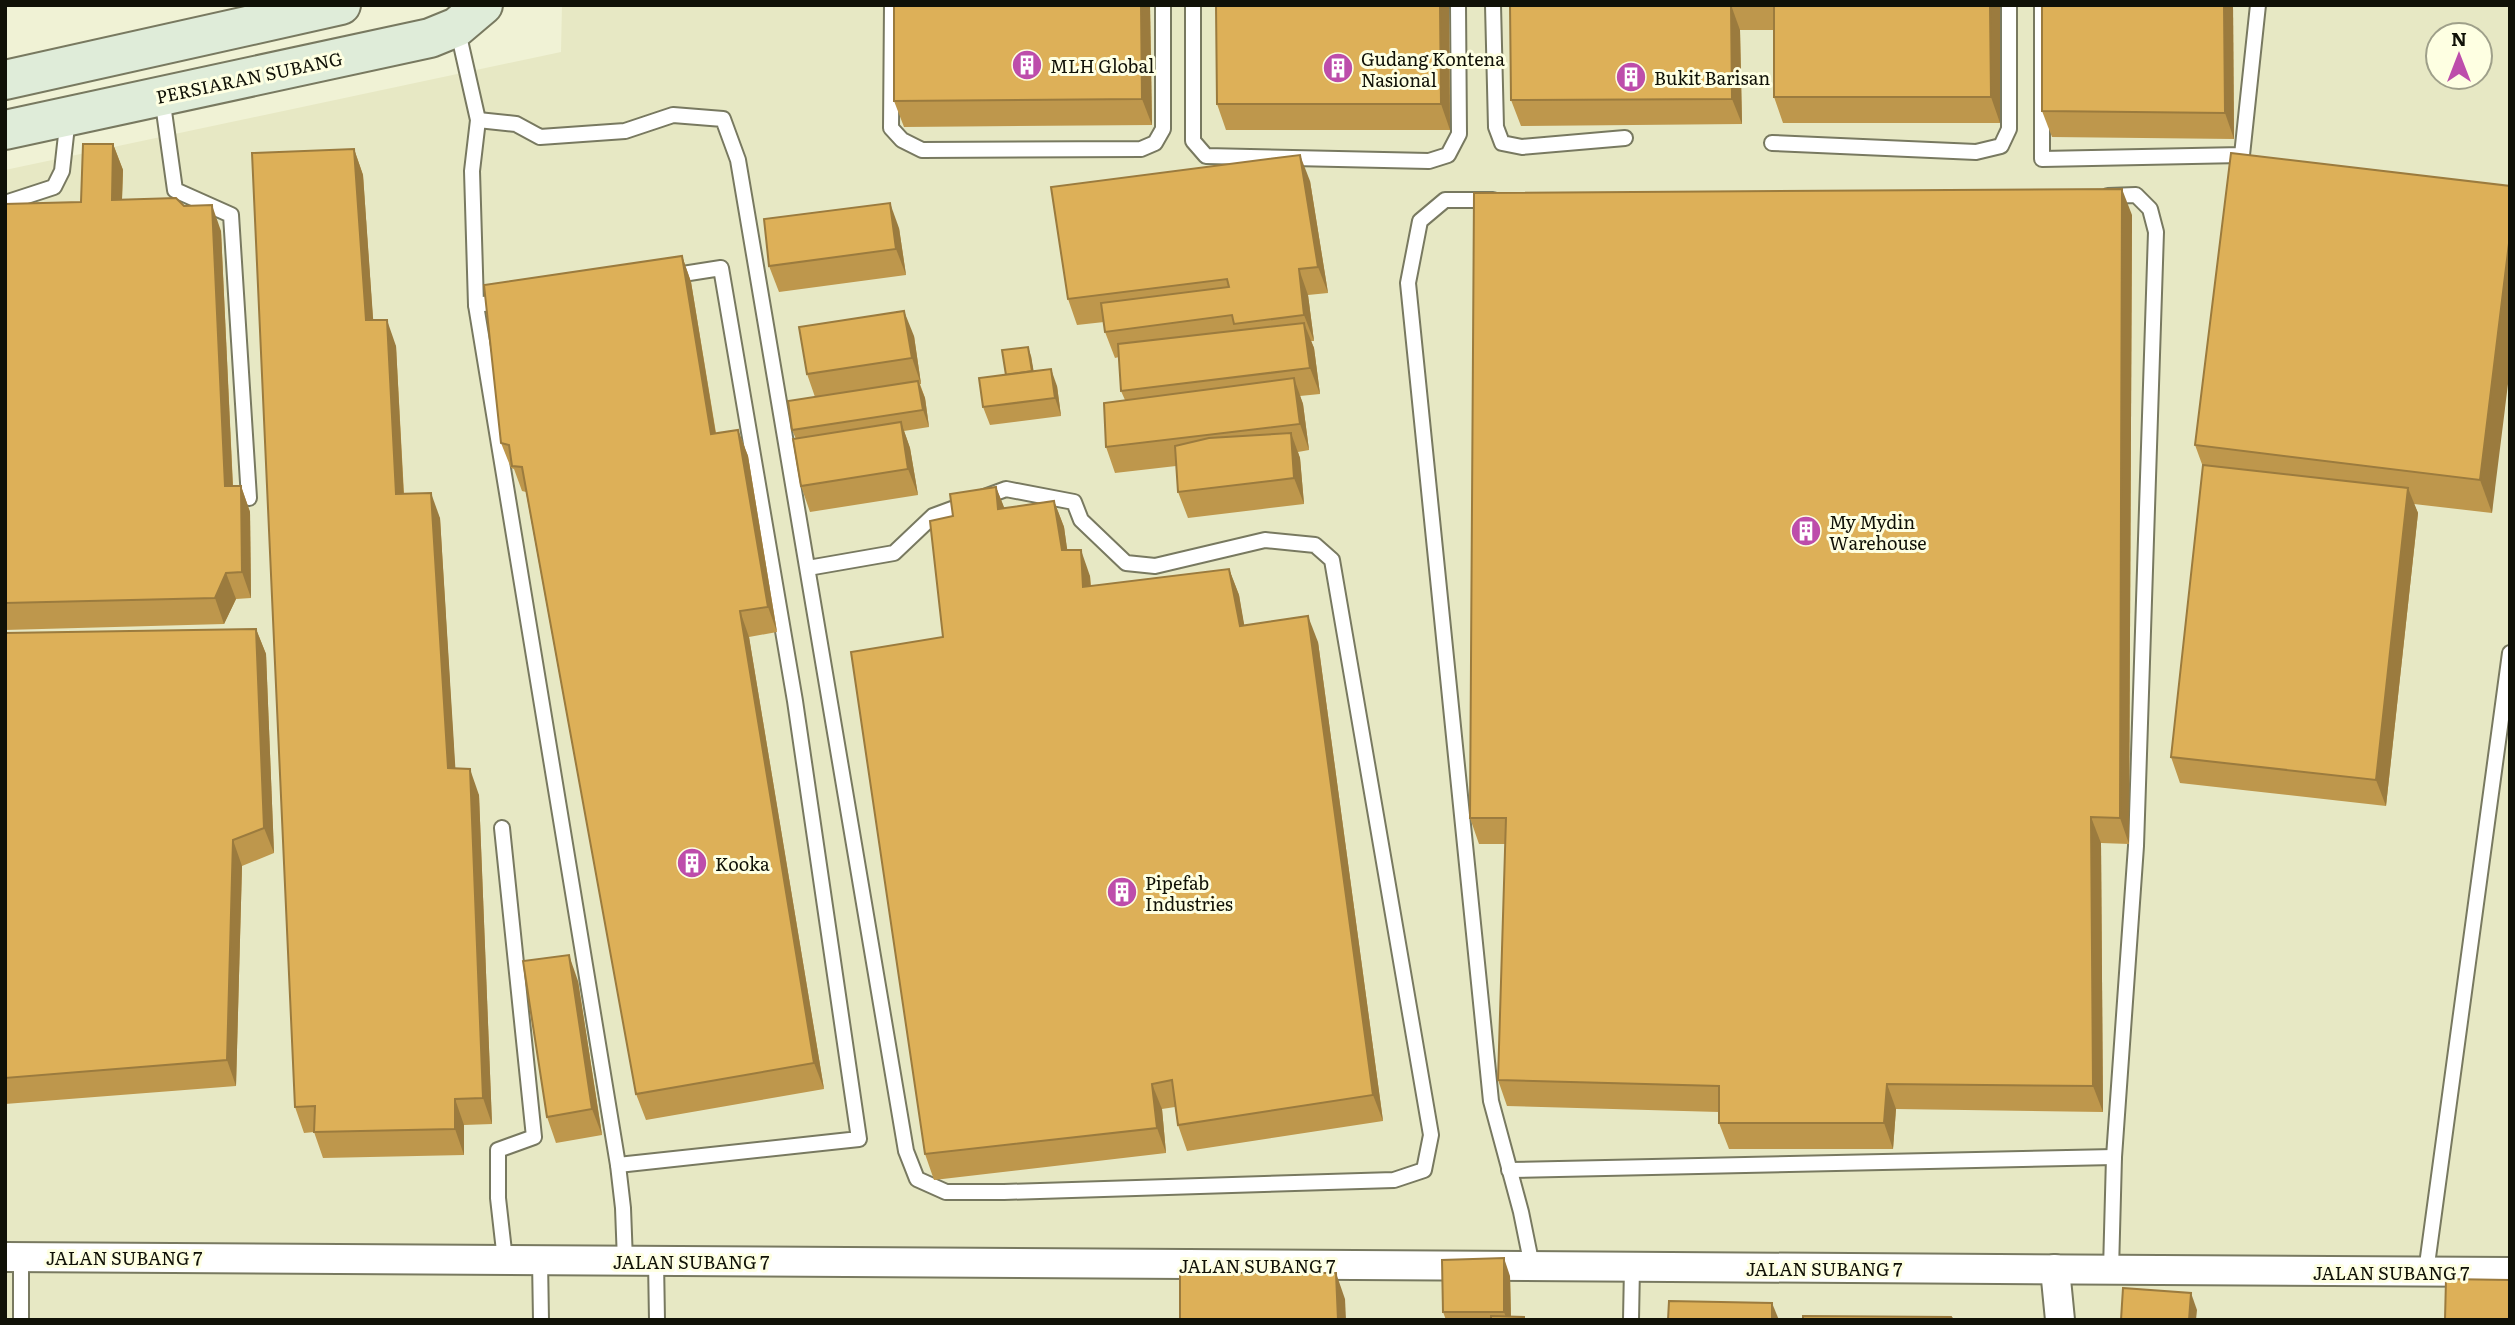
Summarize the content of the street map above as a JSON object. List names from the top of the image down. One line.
{"streets":{"street":["PERSIARAN SUBANG","JALAN SUBANG 7"]},"places":{"building":["MLH Global","Gudang Kontena Nasional","Bukit Barisan","My Mydin Warehouse","Kooka","Pipefab Industries"]},"north":"top"}
